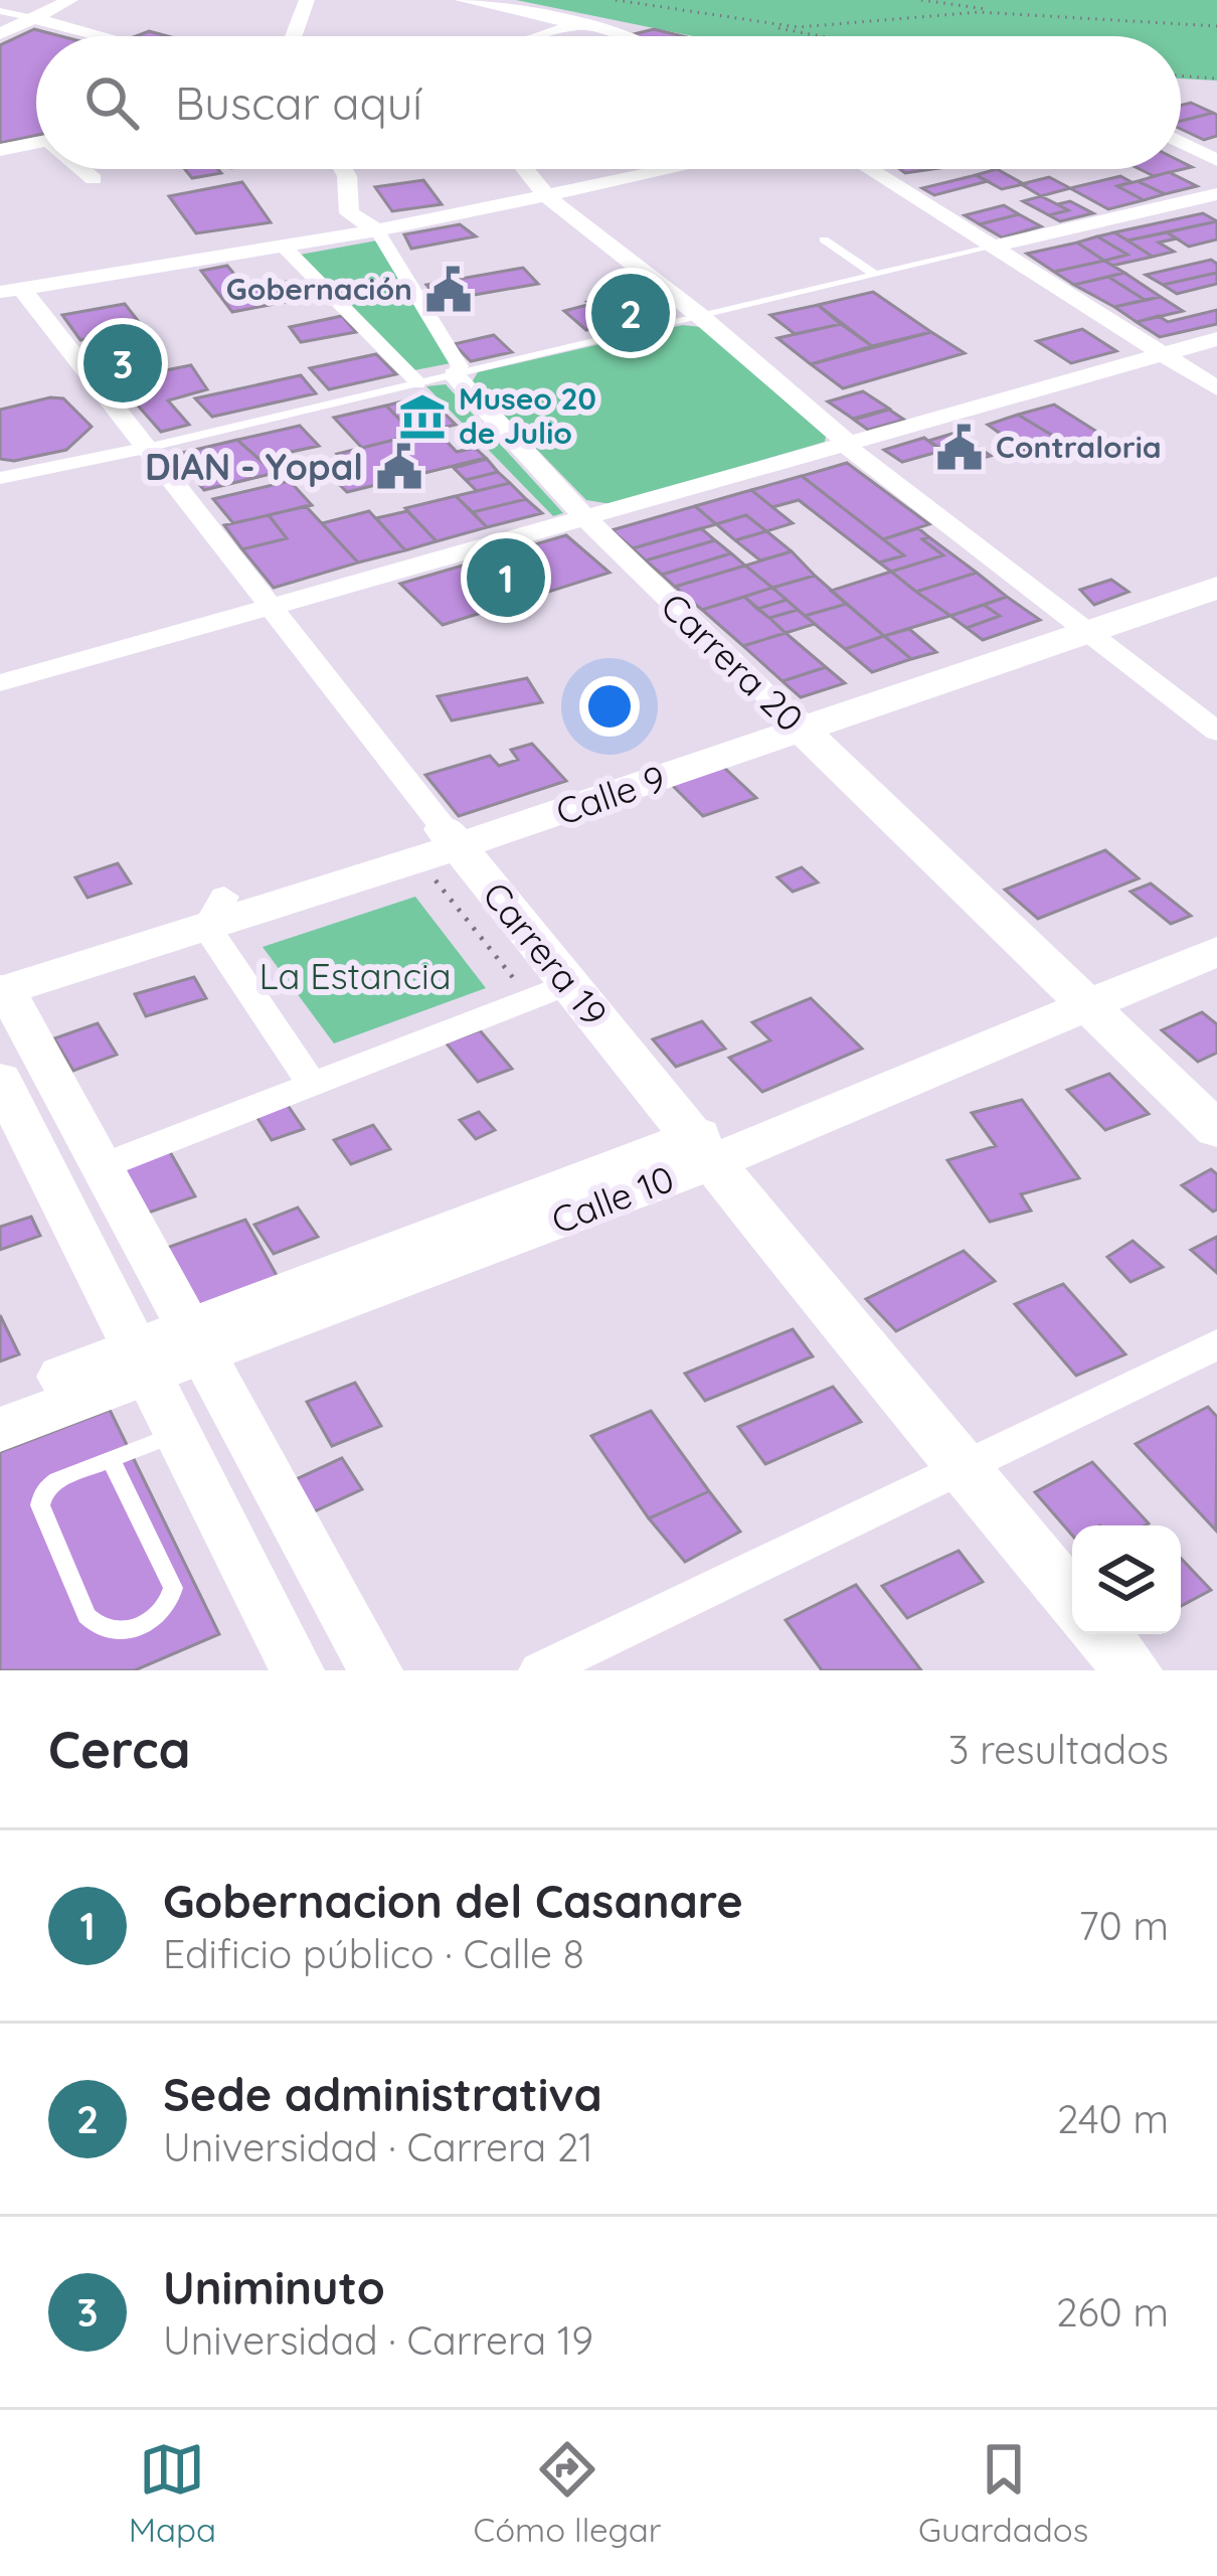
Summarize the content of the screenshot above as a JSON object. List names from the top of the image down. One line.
{"streets":{"main road":["Carrera 20","Calle 9","Carrera 19","Calle 10"]},"crossings":[["Carrera 20","Calle 9"],["Carrera 20","Calle 10"],["Calle 9","Carrera 19"],["Carrera 19","Calle 10"]],"parks":["La Estancia"],"places":{"public building":["Gobernación","Contraloria","DIAN - Yopal"],"museum":["Museo 20 de Julio"]},"page":{"search":"Buscar aquí","pins":["2","3","1"],"heading":["Cerca","3 resultados"],"list":[{"mark":"1","name":"Gobernacion del Casanare","note":"Edificio público · Calle 8","value":"70 m"},{"mark":"2","name":"Sede administrativa","note":"Universidad · Carrera 21","value":"240 m"},{"mark":"3","name":"Uniminuto","note":"Universidad · Carrera 19","value":"260 m"}],"nav":["Mapa","Cómo llegar","Guardados"]}}
